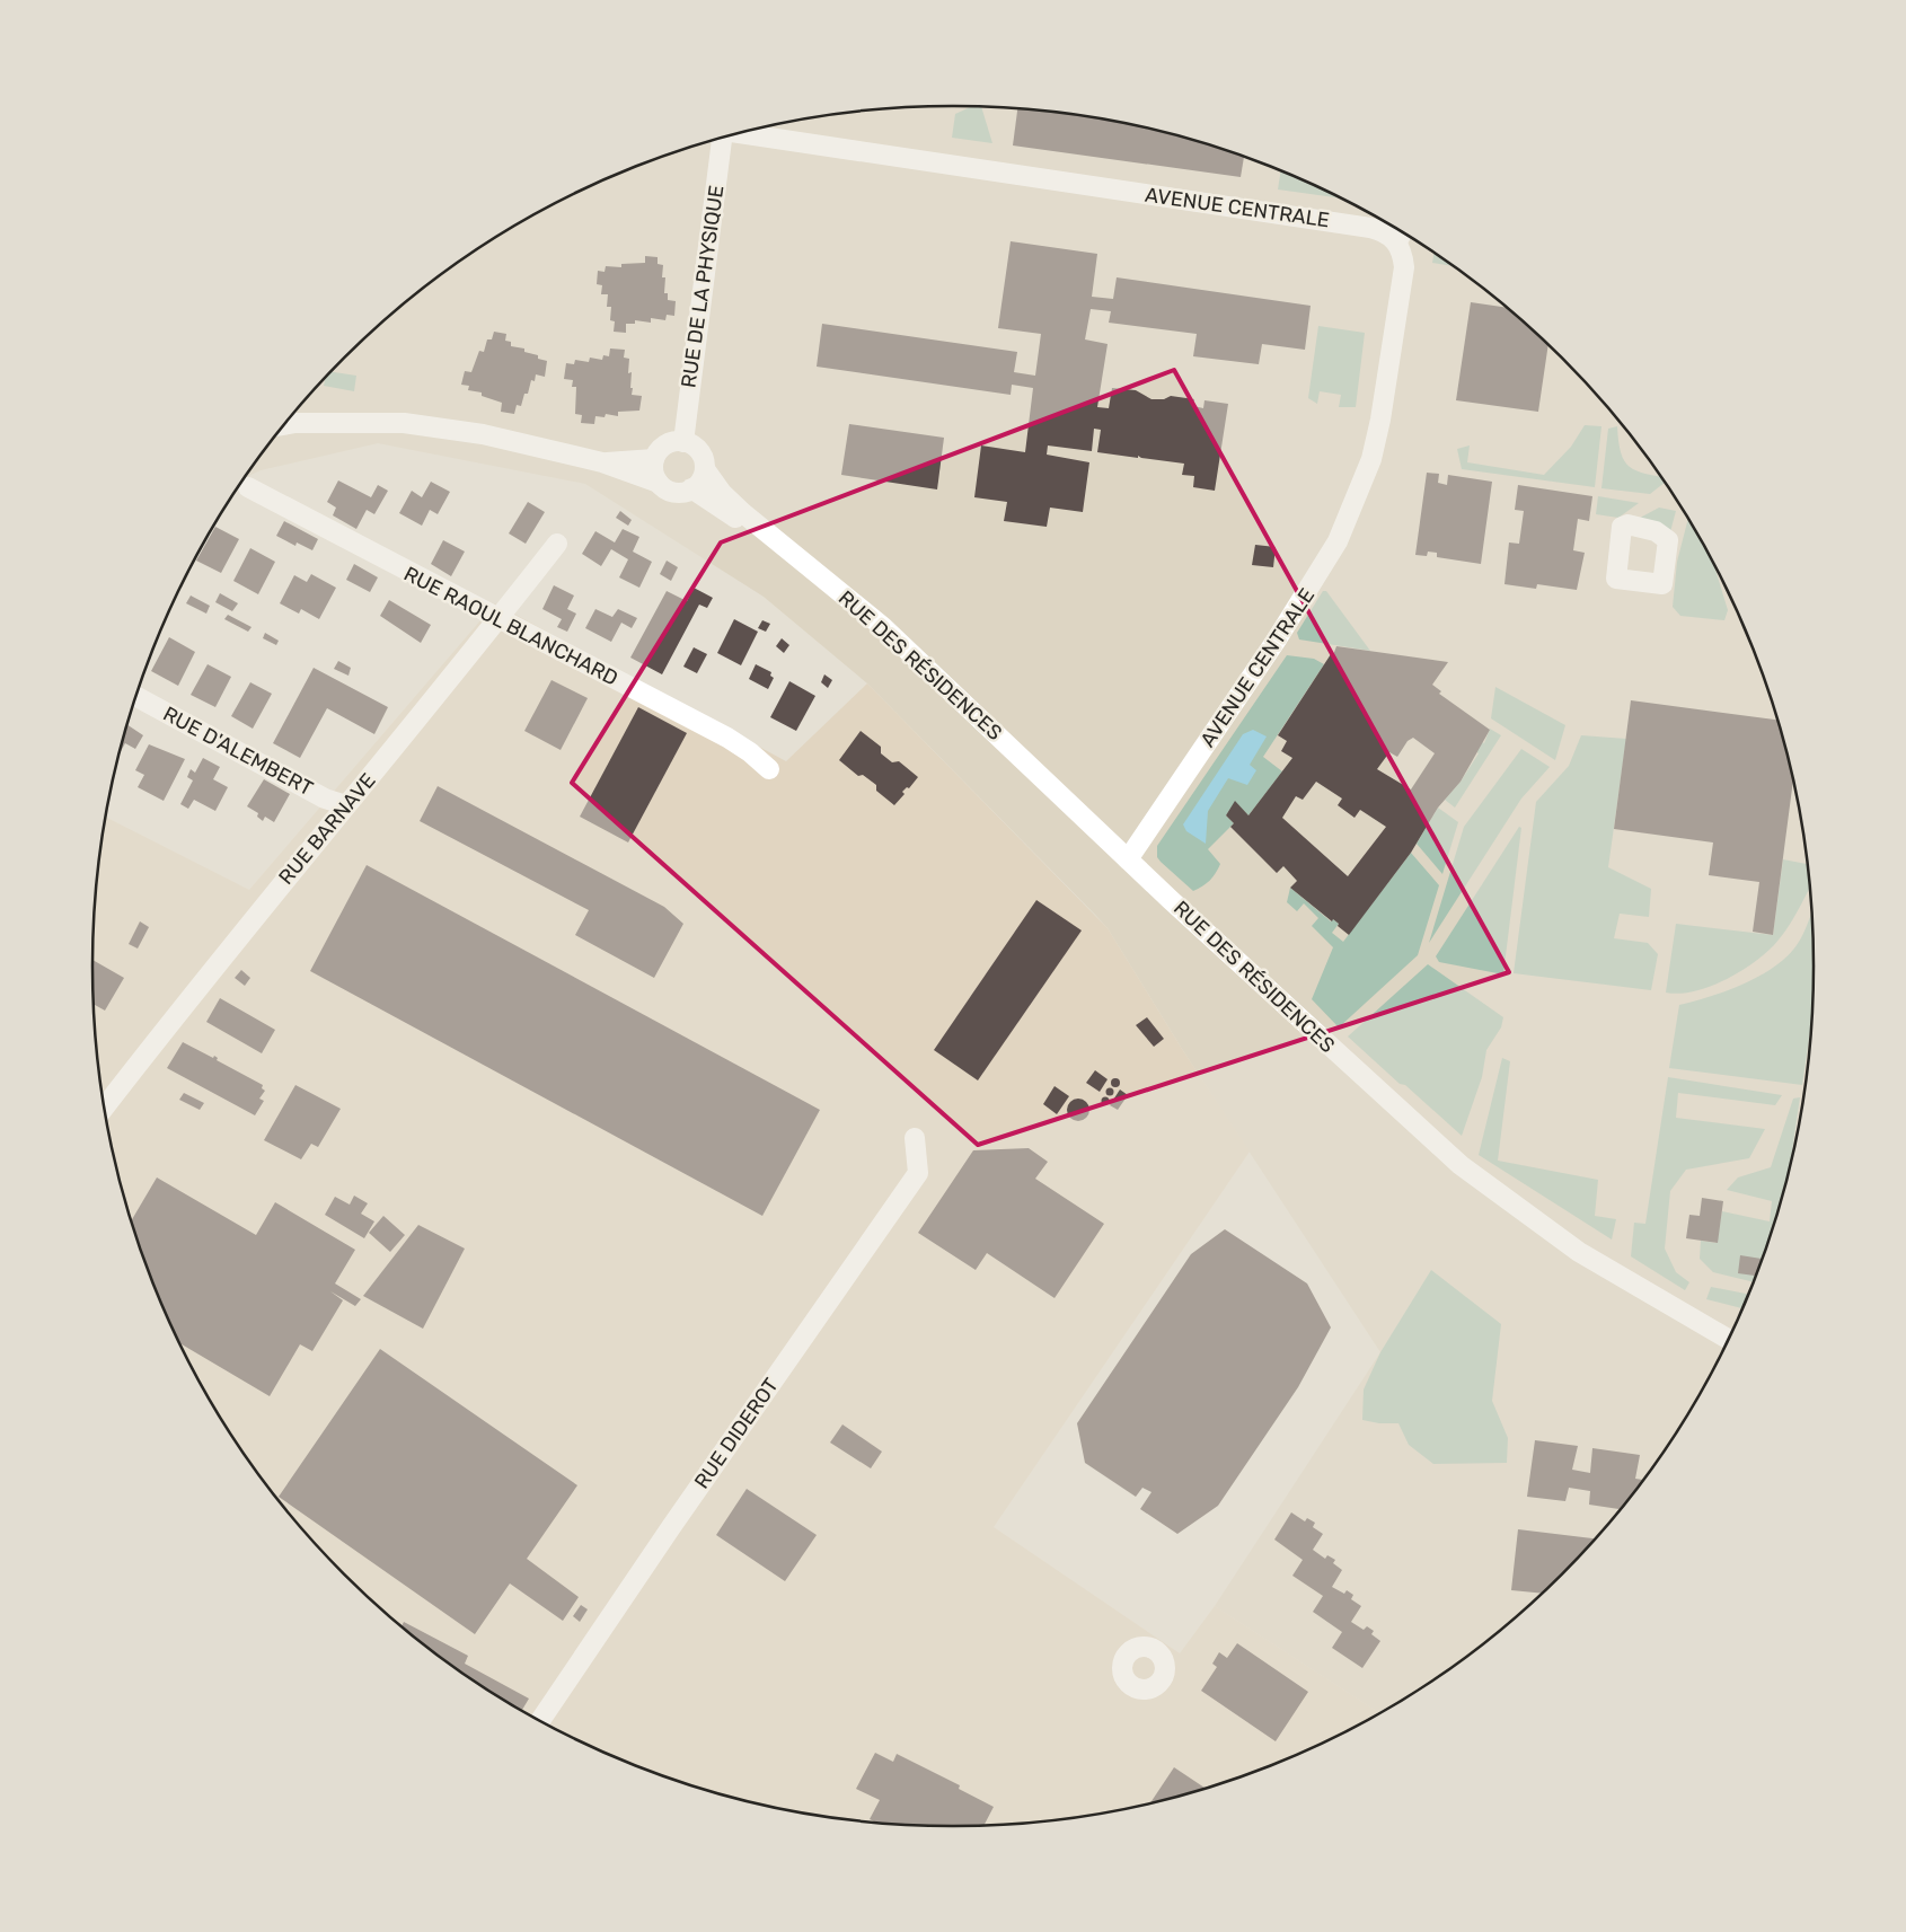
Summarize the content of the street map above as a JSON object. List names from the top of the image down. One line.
{"streets":{"street":["AVENUE CENTRALE","RUE DE LA PHYSIQUE","RUE RAOUL BLANCHARD","RUE DES RÉSIDENCES","RUE D'ALEMBERT","RUE BARNAVE","RUE DIDEROT"]},"crossings":[["AVENUE CENTRALE","RUE DES RÉSIDENCES"],["RUE DE LA PHYSIQUE","RUE DES RÉSIDENCES"],["RUE RAOUL BLANCHARD","RUE BARNAVE"],["RUE D'ALEMBERT","RUE BARNAVE"]]}
